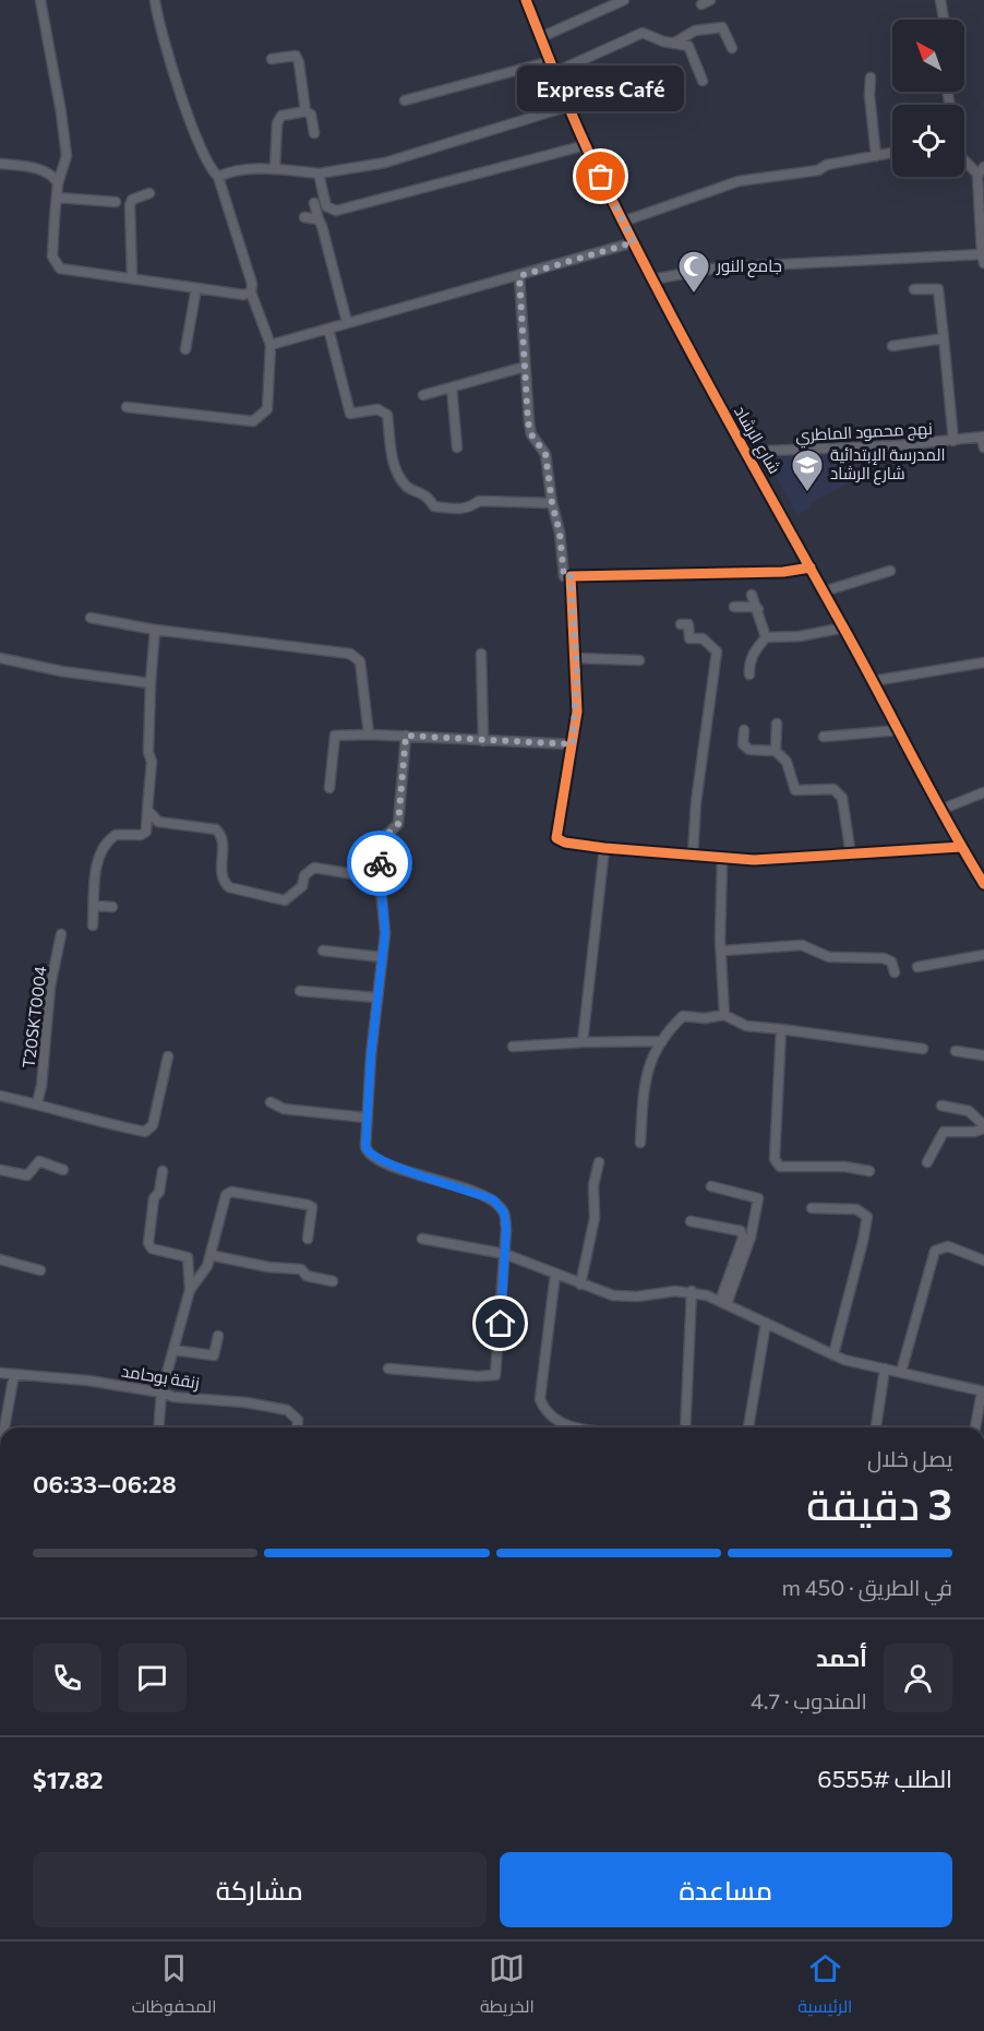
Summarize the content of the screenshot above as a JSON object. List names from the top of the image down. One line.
{"streets":{"street":["نهج محمود الماطري","شارع الرشاد","T20SKT0004","زنقة بوحامد"]},"crossings":[["نهج محمود الماطري","شارع الرشاد"]],"places":{"other":["Express Café"],"mosque":["جامع النور"],"school or university":["المدرسة الإبتدائية شارع الرشاد"]},"north":"top left","page":{"bubble":"Express Café","heading":["3 دقيقة","يصل خلال","06:28–06:33"],"panel":["أحمد","المندوب · 4.7","الطلب #6555","$17.82"],"bar":"في الطريق · 450 m","buttons":["مساعدة","مشاركة"],"tabs":["الرئيسية","الخريطة","المحفوظات"]}}
